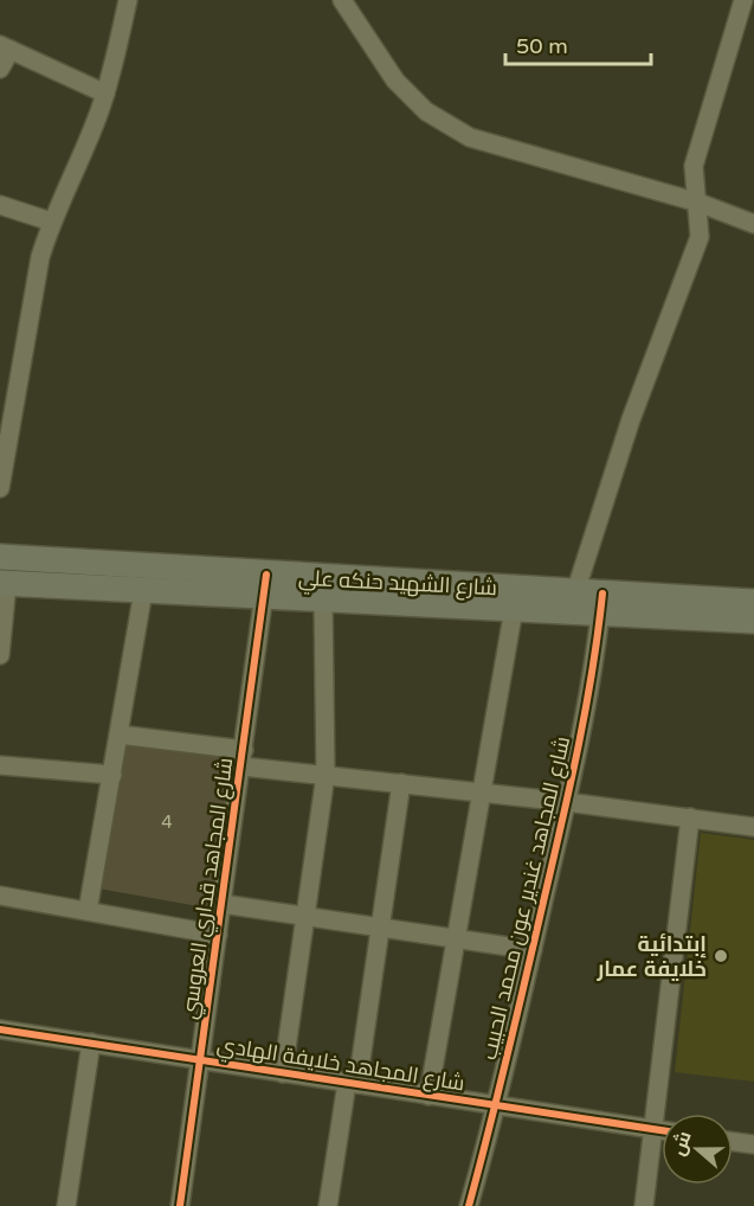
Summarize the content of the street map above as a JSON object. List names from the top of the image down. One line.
{"streets":{"main road":["شارع الشهيد حنكه علي"],"street":["شارع المجاهد قداري العروسي","شارع المجاهد غندير عون محمد الحبيب","شارع المجاهد خلايفة الهادي"]},"crossings":[["شارع الشهيد حنكه علي","شارع المجاهد قداري العروسي"],["شارع الشهيد حنكه علي","شارع المجاهد غندير عون محمد الحبيب"],["شارع المجاهد قداري العروسي","شارع المجاهد خلايفة الهادي"],["شارع المجاهد غندير عون محمد الحبيب","شارع المجاهد خلايفة الهادي"]],"places":["إبتدائية خلايفة عمار"],"house_numbers":["4"],"scale_bar":"50 m","north":"left"}
